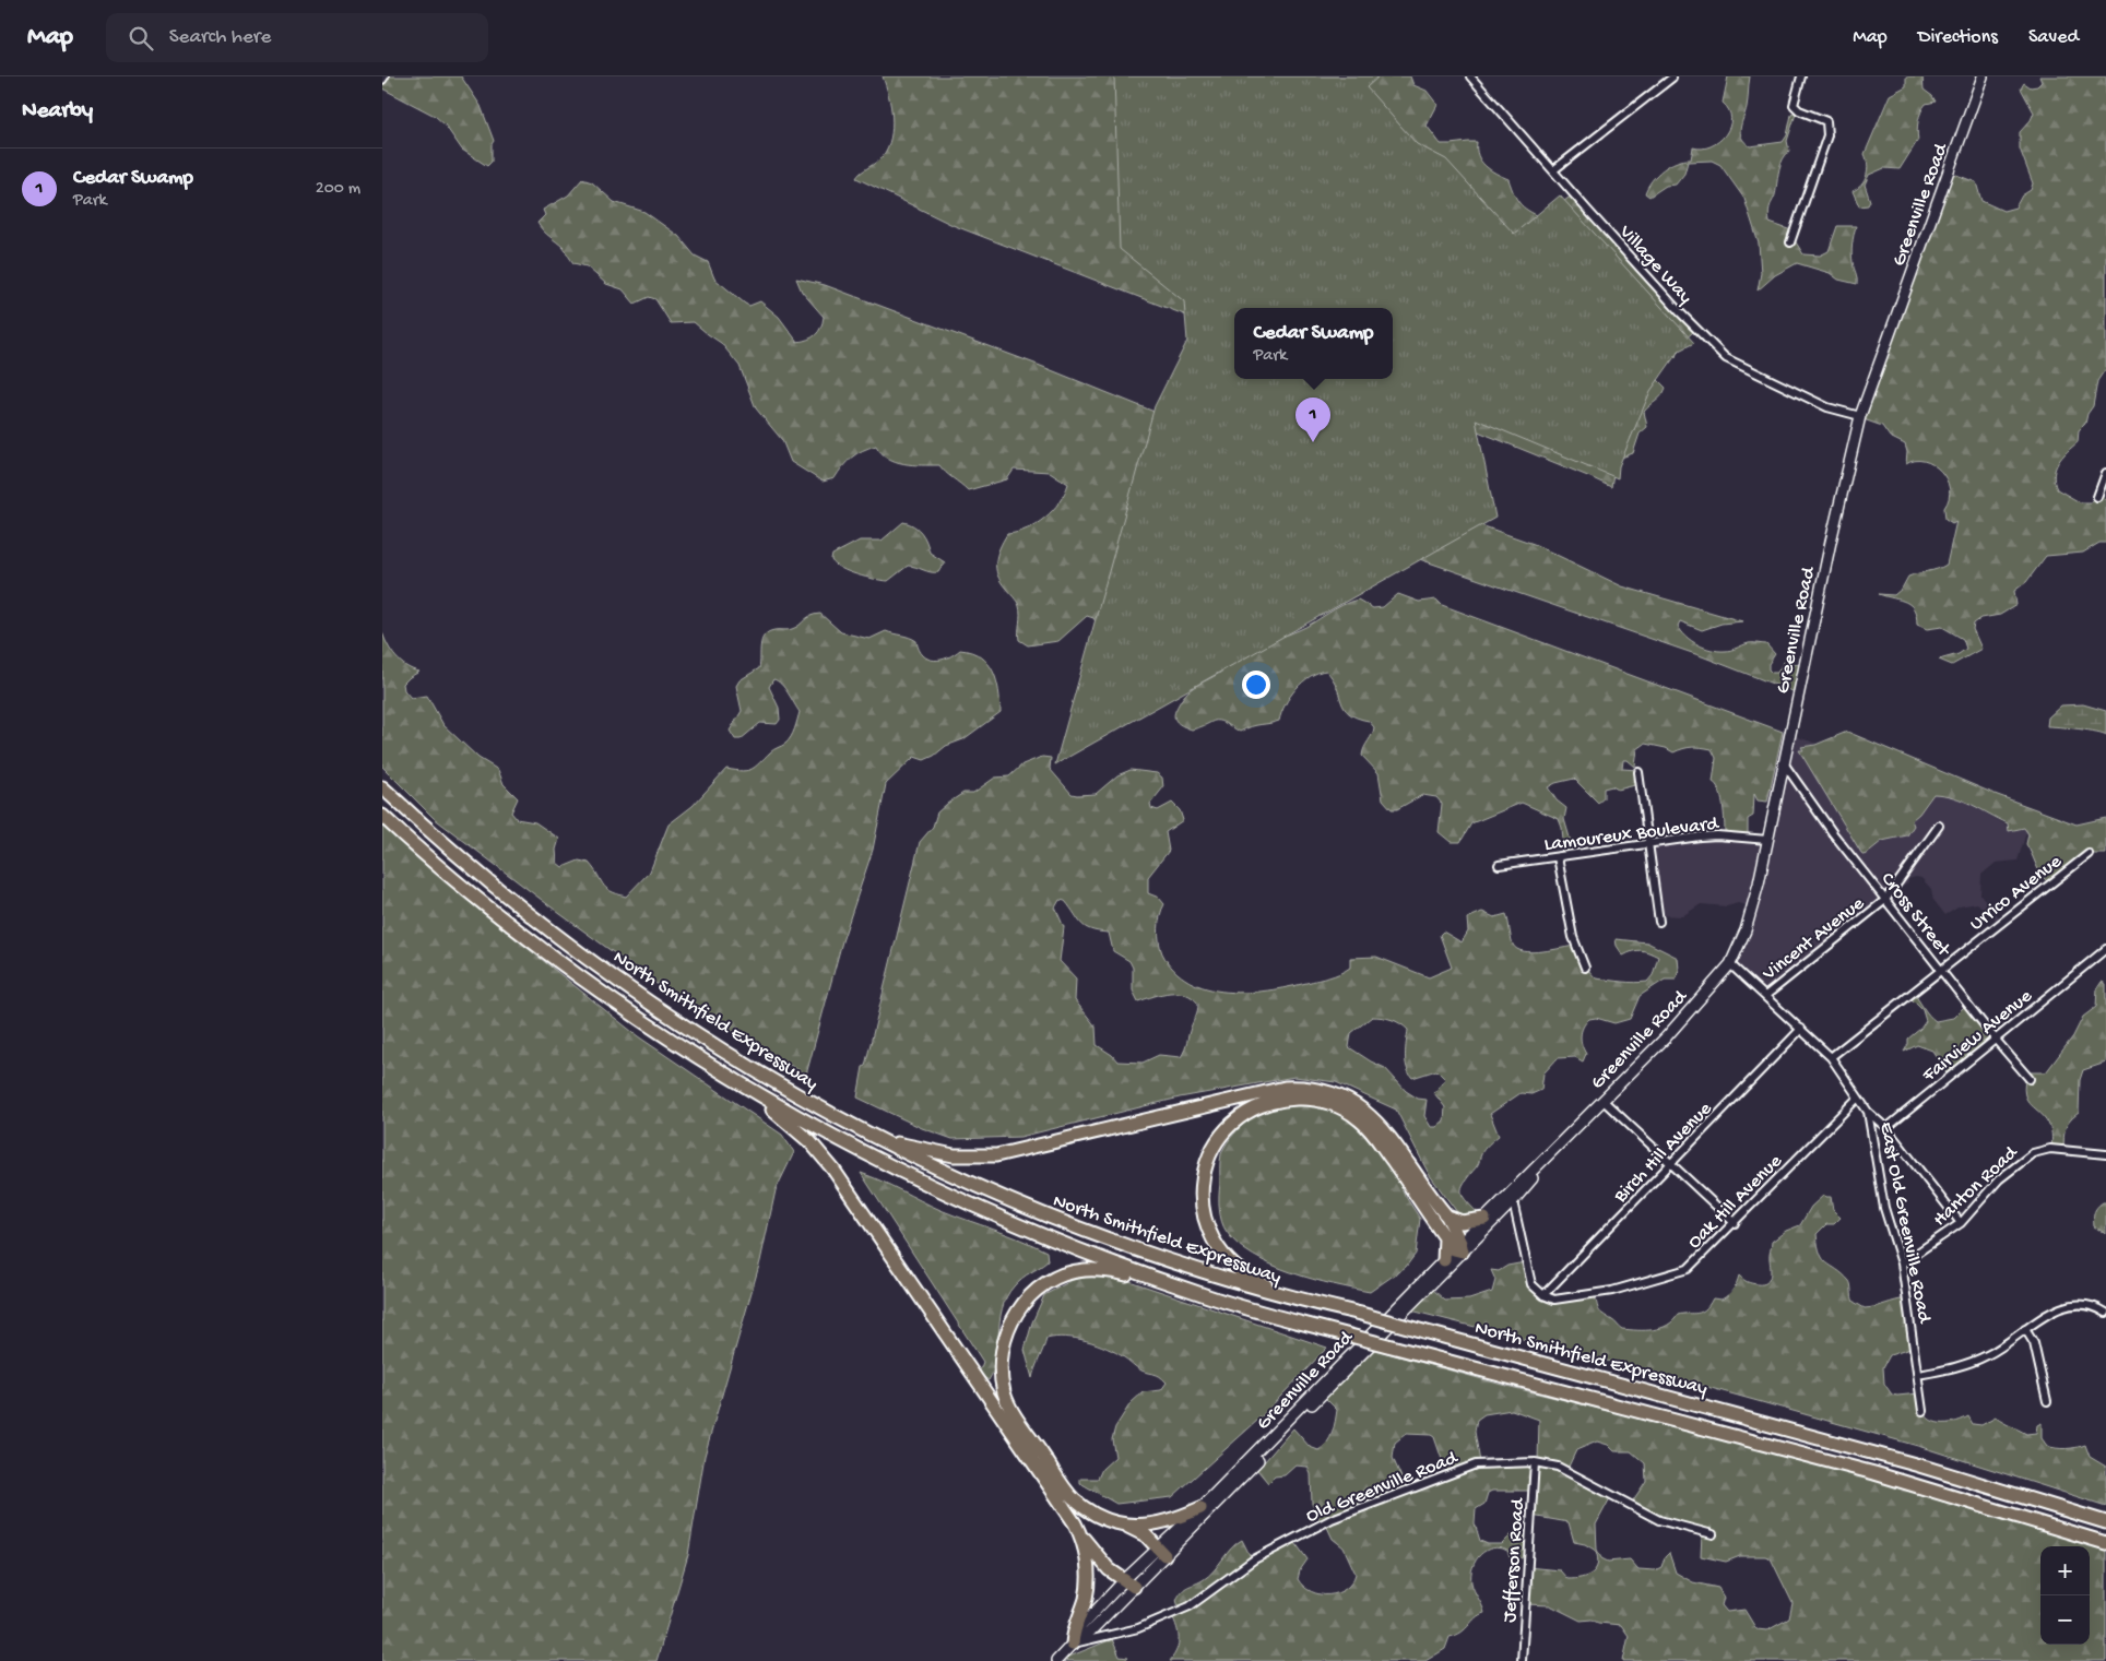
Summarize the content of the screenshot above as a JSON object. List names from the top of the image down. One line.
{"streets":{"highway":["North Smithfield Expressway"],"main road":["Greenville Road"],"street":["Village Way","Lamoureux Boulevard","Urrico Avenue","Cross Street","Vincent Avenue","Fairview Avenue","Birch Hill Avenue","Hanton Road","Oak Hill Avenue","East Old Greenville Road","Old Greenville Road","Jefferson Road"]},"crossings":[["Greenville Road","Village Way"],["Greenville Road","Lamoureux Boulevard"],["Greenville Road","Cross Street"],["Greenville Road","East Old Greenville Road"],["Greenville Road","Old Greenville Road"],["Urrico Avenue","Cross Street"],["Urrico Avenue","East Old Greenville Road"],["Cross Street","Vincent Avenue"],["Cross Street","Fairview Avenue"],["Vincent Avenue","East Old Greenville Road"],["Birch Hill Avenue","Oak Hill Avenue"],["Birch Hill Avenue","East Old Greenville Road"],["Hanton Road","East Old Greenville Road"],["Oak Hill Avenue","East Old Greenville Road"],["Old Greenville Road","Jefferson Road"]],"page":{"header":"Map","search":"Search here","nav":["Map","Directions","Saved"],"heading":"Nearby","list":[{"mark":"1","name":"Cedar Swamp","note":"Park","value":"200 m"}],"popup":["Cedar Swamp","Park"],"pins":"1","map_buttons":["+","−"]}}
